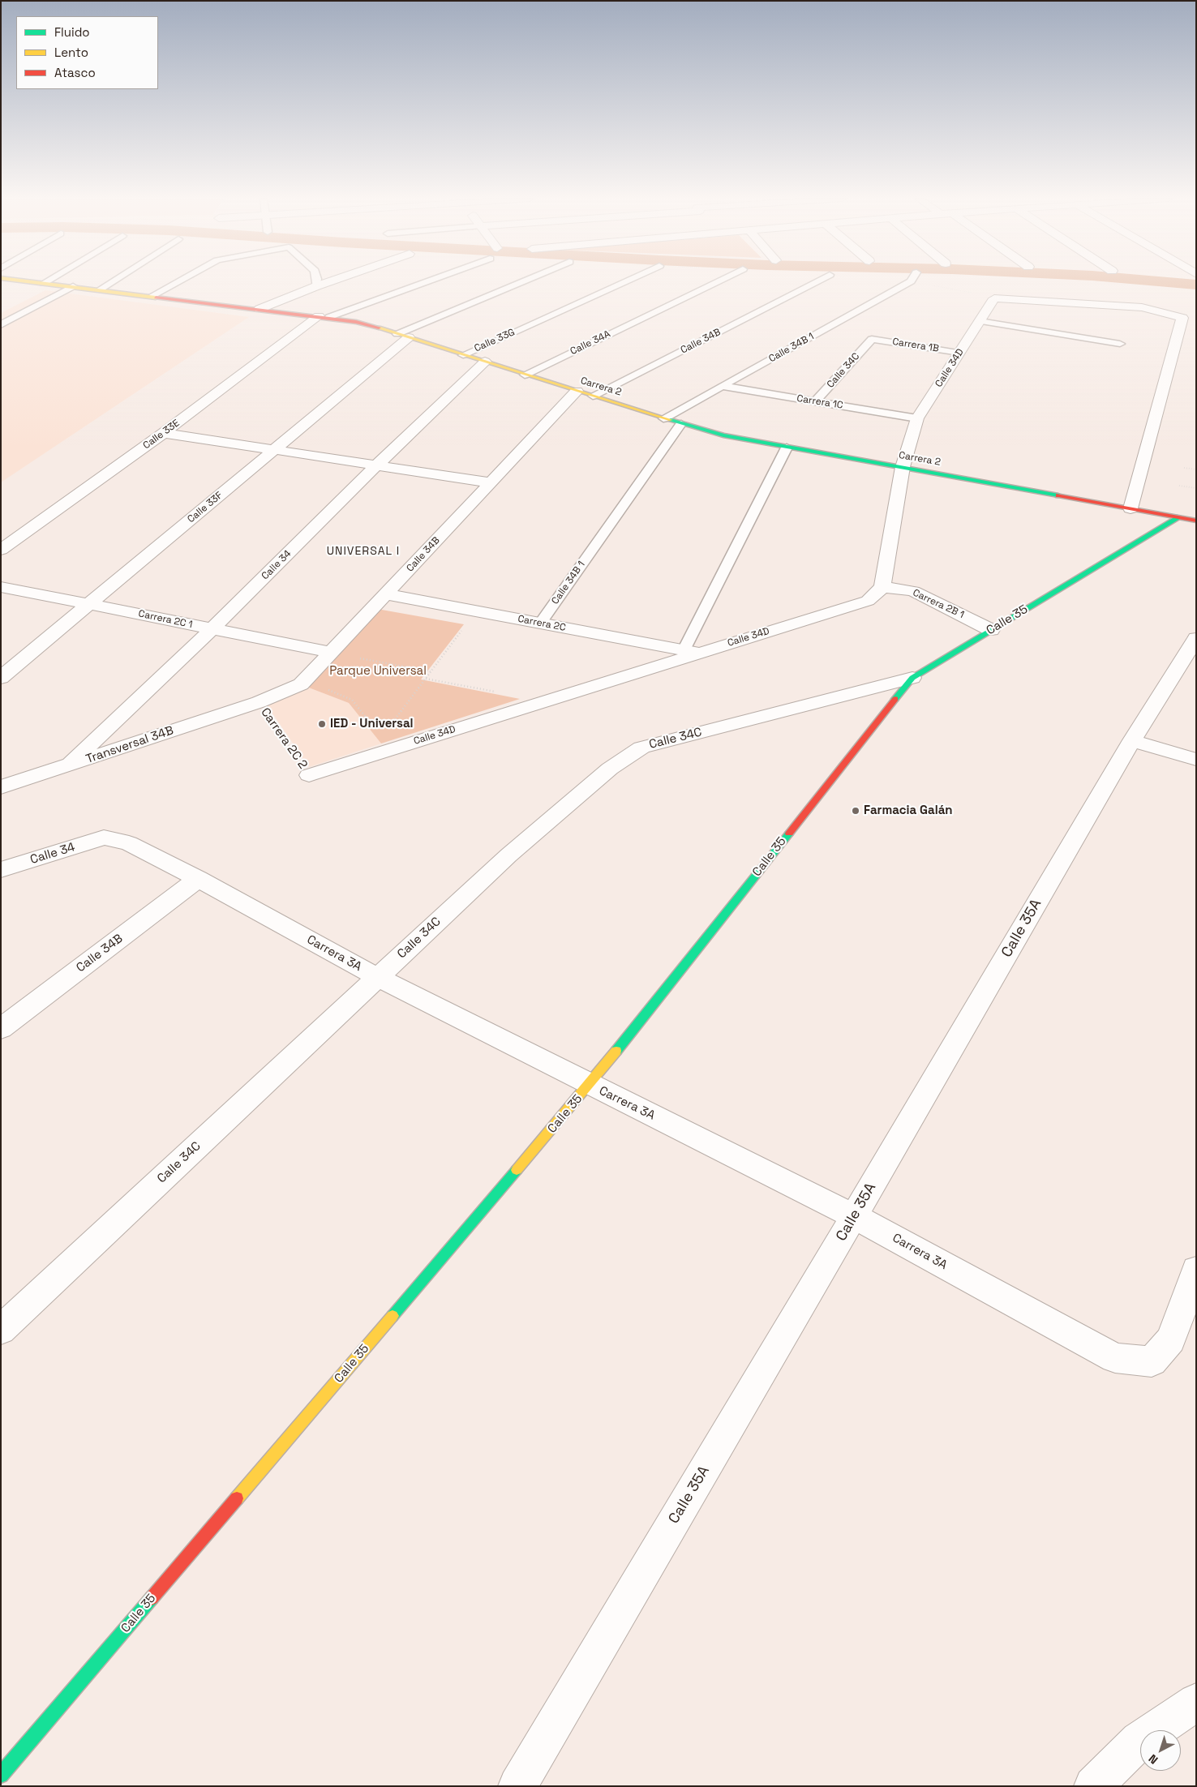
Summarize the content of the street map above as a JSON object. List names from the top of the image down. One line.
{"streets":{"street":["Calle 34B","Calle 34D","Calle 34C","Carrera 2","Calle 33E","Calle 33F","Calle 34","Carrera 2B 1","Carrera 2C 1","Calle 35","Carrera 2C","Transversal 34B","Calle 35A","Carrera 3A"],"lane":["Calle 33G","Calle 34A","Carrera 1B","Calle 34B 1","Carrera 1C"],"path":["Carrera 2C 2"]},"crossings":[["Calle 33G","Carrera 2"],["Calle 34B","Carrera 2"],["Calle 34B","Carrera 2C 1"],["Calle 34B","Carrera 2C"],["Calle 34B","Carrera 2C 2"],["Calle 34B","Transversal 34B"],["Calle 34B","Carrera 3A"],["Calle 34A","Carrera 2"],["Carrera 1B","Calle 34D"],["Carrera 1B","Calle 34C"],["Calle 34B 1","Carrera 2"],["Calle 34B 1","Carrera 1C"],["Calle 34B 1","Carrera 2C"],["Calle 34D","Carrera 2"],["Calle 34D","Carrera 1C"],["Calle 34D","Carrera 2B 1"],["Calle 34D","Carrera 2C"],["Calle 34D","Carrera 2C 2"],["Calle 34C","Carrera 1C"],["Calle 34C","Calle 35"],["Calle 34C","Carrera 3A"],["Carrera 2","Calle 33E"],["Carrera 2","Calle 33F"],["Carrera 2","Calle 34"],["Carrera 2","Calle 35"],["Calle 33F","Carrera 2C 1"],["Calle 34","Carrera 2C 1"],["Calle 34","Transversal 34B"],["Calle 34","Carrera 3A"],["Carrera 2B 1","Calle 35"],["Calle 35","Carrera 3A"],["Carrera 2C 2","Transversal 34B"],["Calle 35A","Carrera 3A"]],"districts":["UNIVERSAL I"],"parks":["Parque Universal"],"places":["IED - Universal","Farmacia Galán"],"legend":["Fluido","Lento","Atasco"],"north":"bottom left"}
